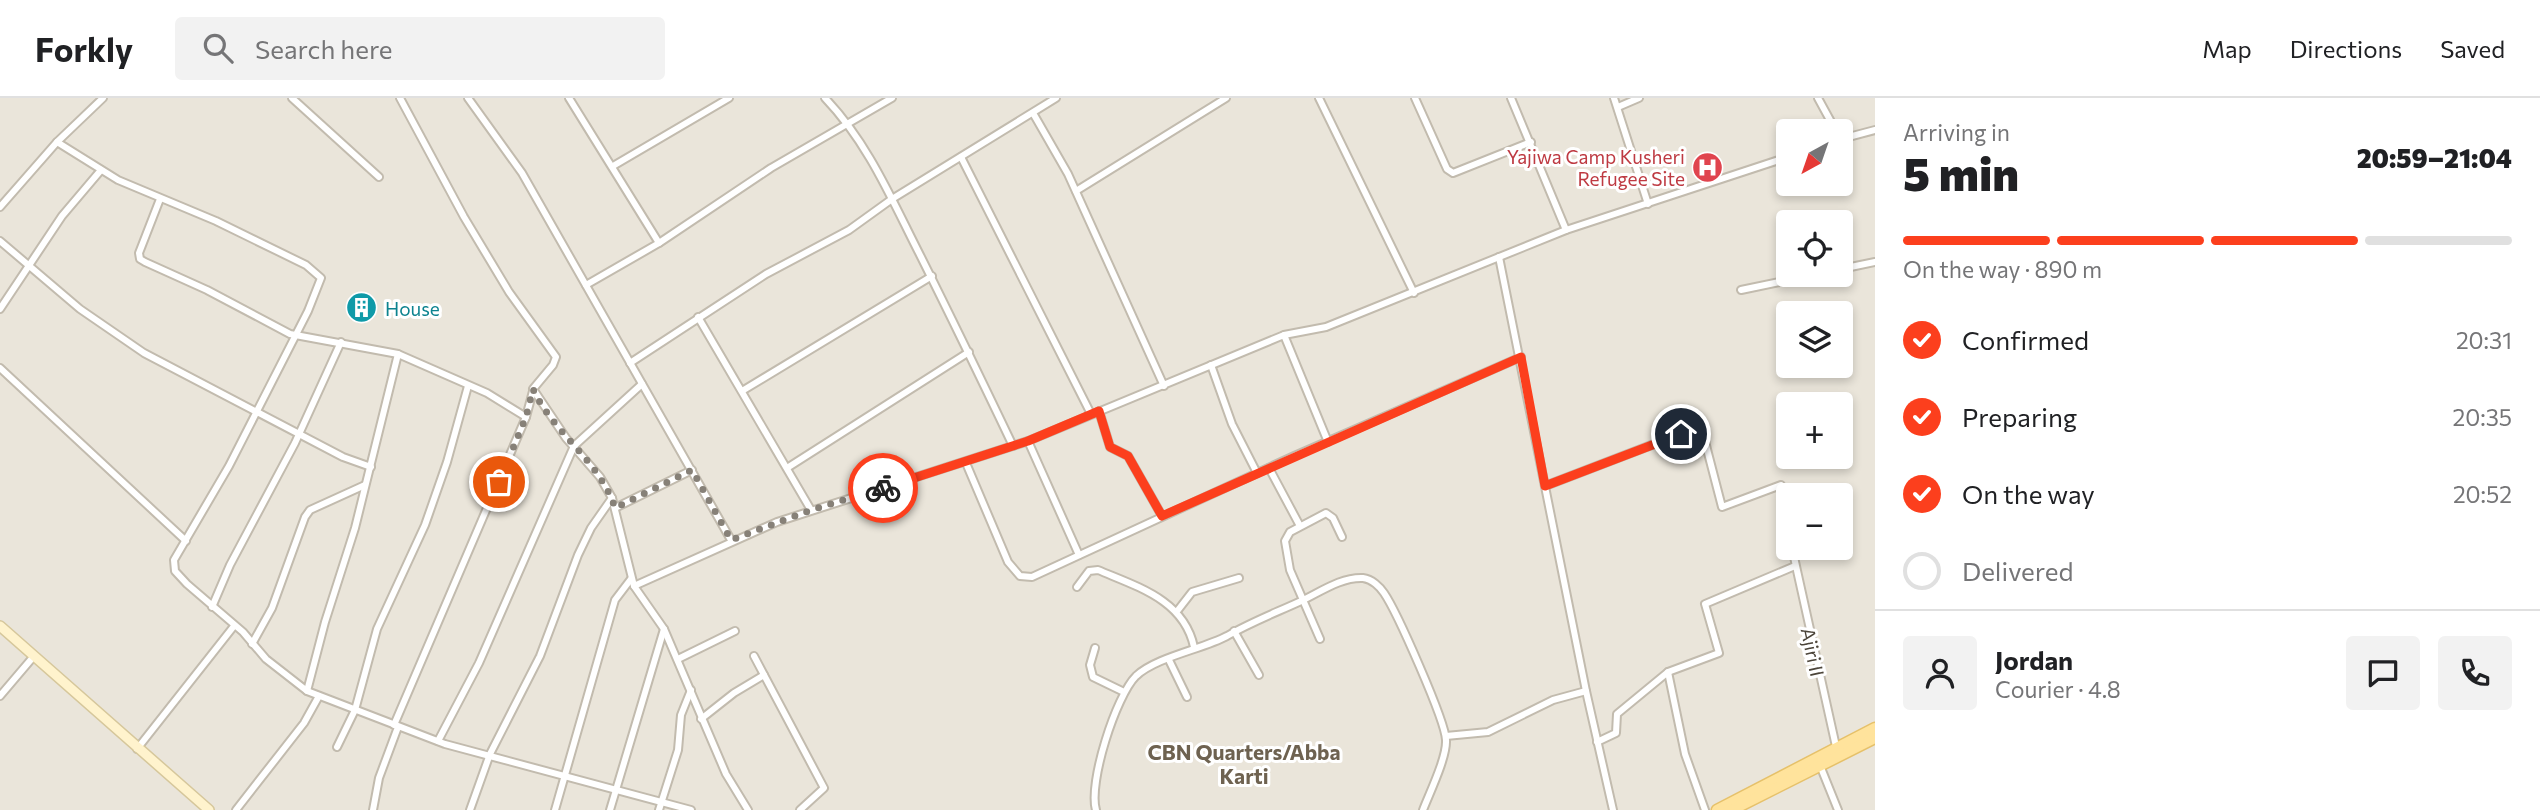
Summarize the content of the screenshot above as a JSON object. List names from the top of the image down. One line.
{"streets":{"street":["Ajiri II"]},"districts":["CBN Quarters/Abba Karti"],"places":{"hospital":["Yajiwa Camp Kusheri Refugee Site"],"building":["House"]},"north":"bottom left","page":{"header":"Forkly","search":"Search here","nav":["Map","Directions","Saved"],"heading":["5 min","Arriving in","20:59–21:04"],"panel":["Jordan","Courier · 4.8"],"map_buttons":["+","−"],"bar":"On the way · 890 m","list":[["Confirmed","20:31"],["Preparing","20:35"],["On the way","20:52"],"Delivered"]}}
